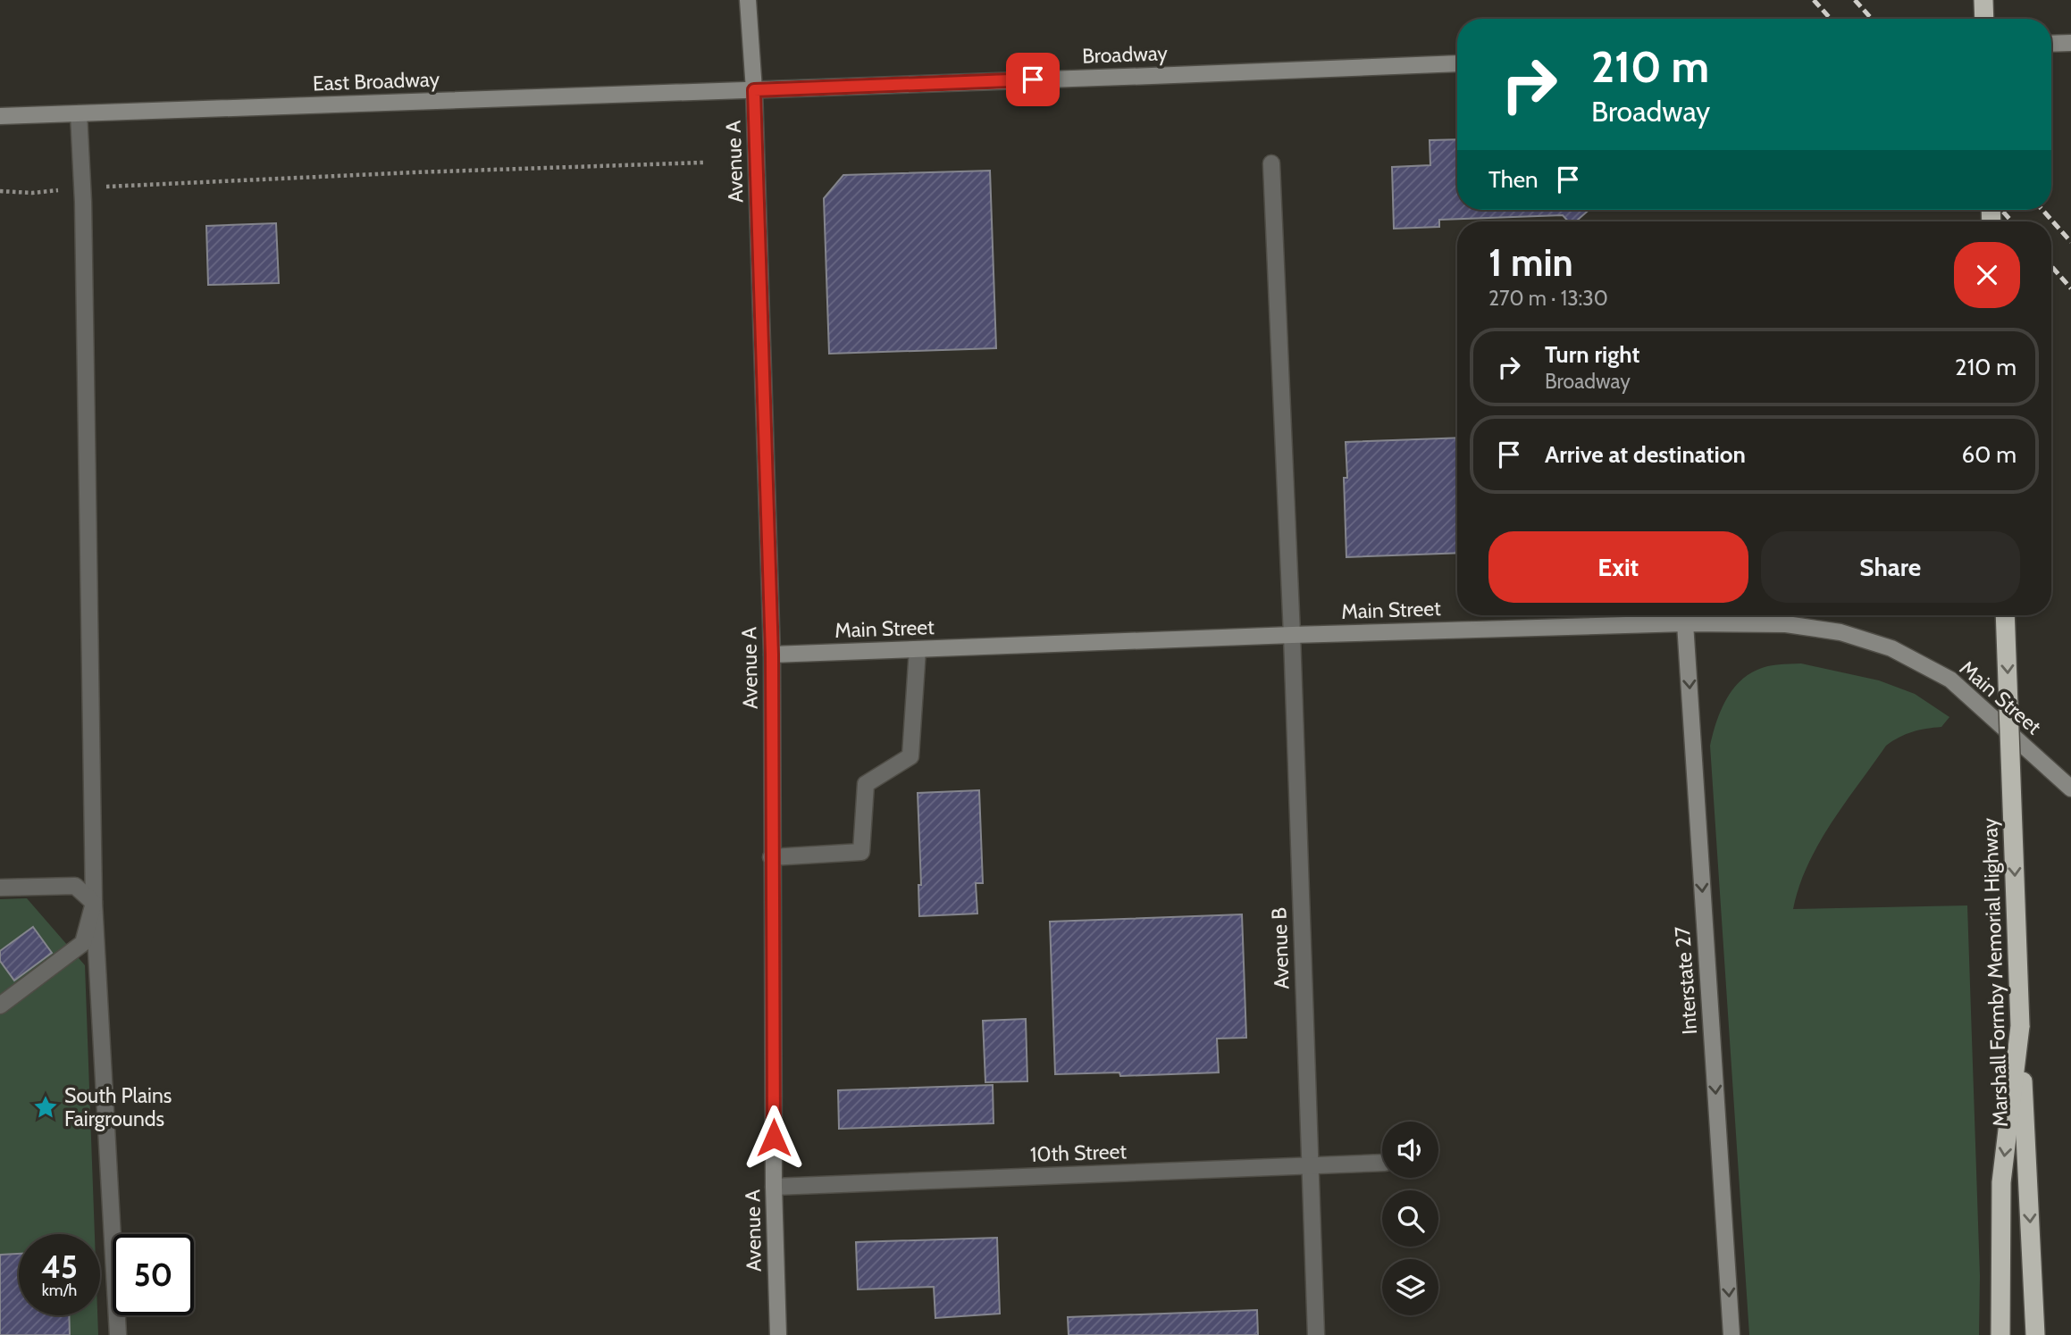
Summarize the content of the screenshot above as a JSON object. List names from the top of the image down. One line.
{"streets":{"highway":["Marshall Formby Memorial Highway"],"main road":["Broadway","East Broadway","Avenue A","Main Street","Interstate 27"],"street":["Avenue B","10th Street"]},"crossings":[["Broadway","East Broadway"],["Broadway","Avenue A"],["East Broadway","Avenue A"],["Avenue A","Main Street"],["Avenue A","10th Street"],["Main Street","Avenue B"],["Main Street","Interstate 27"],["Avenue B","10th Street"]],"one_way":["Interstate 27"],"places":{"place":["South Plains Fairgrounds"]},"page":{"turn":["210 m","Broadway"],"then":"Then","heading":["1 min","270 m · 13:30"],"list":[{"name":"Turn right","note":"Broadway","value":"210 m"},{"name":"Arrive at destination","value":"60 m"}],"buttons":["Exit","Share"],"speed":"45 km/h","limit":"50"}}
